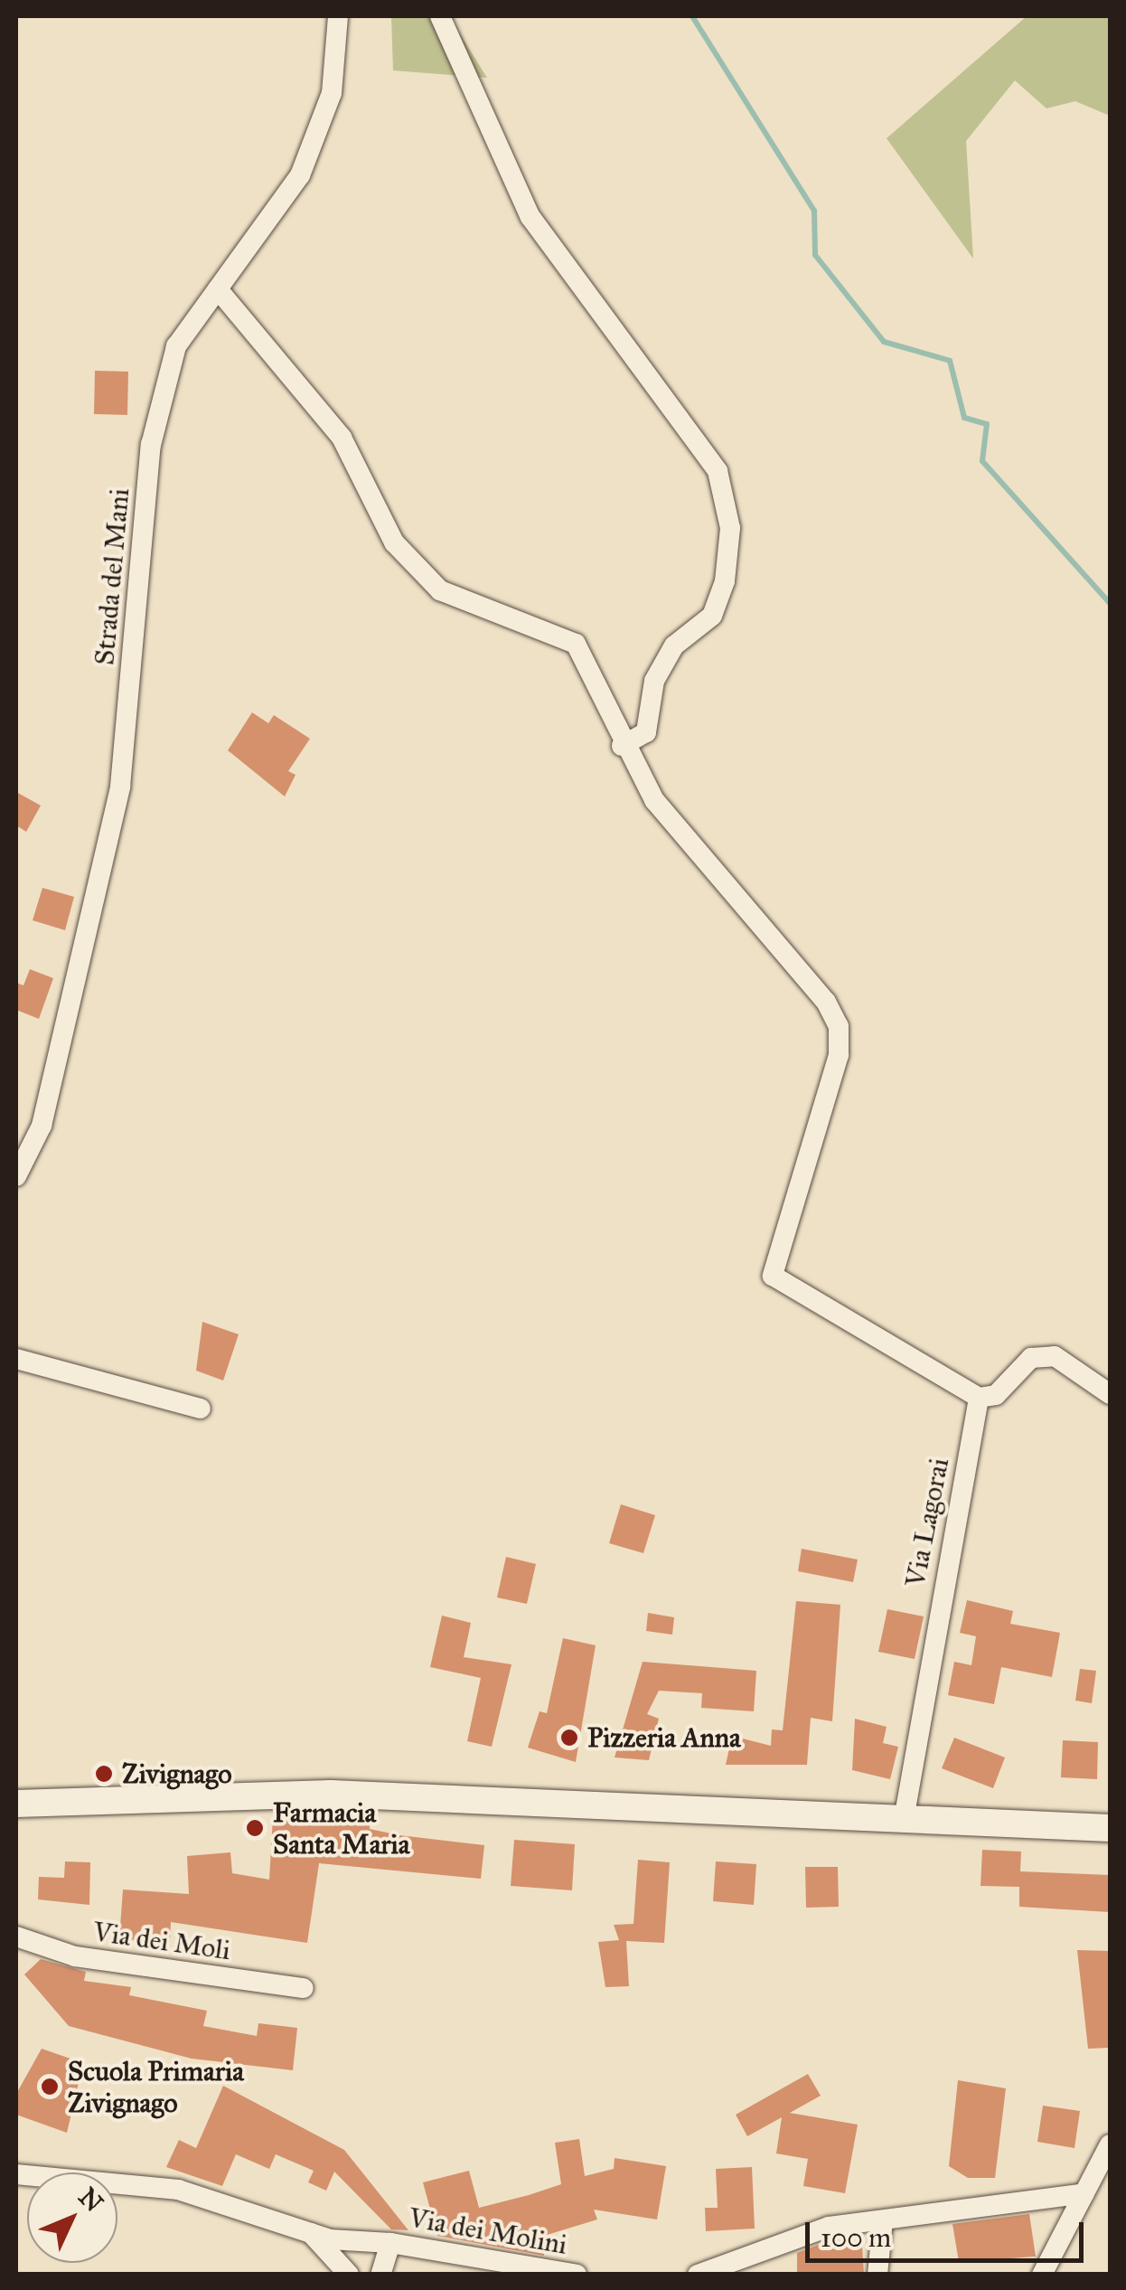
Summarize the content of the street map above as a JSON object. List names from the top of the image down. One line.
{"streets":{"street":["Strada del Mani","Via Lagorai","Via dei Moli","Via dei Molini"]},"places":["Pizzeria Anna","Zivignago","Farmacia Santa Maria","Scuola Primaria Zivignago"],"scale_bar":"100 m","north":"top right"}
